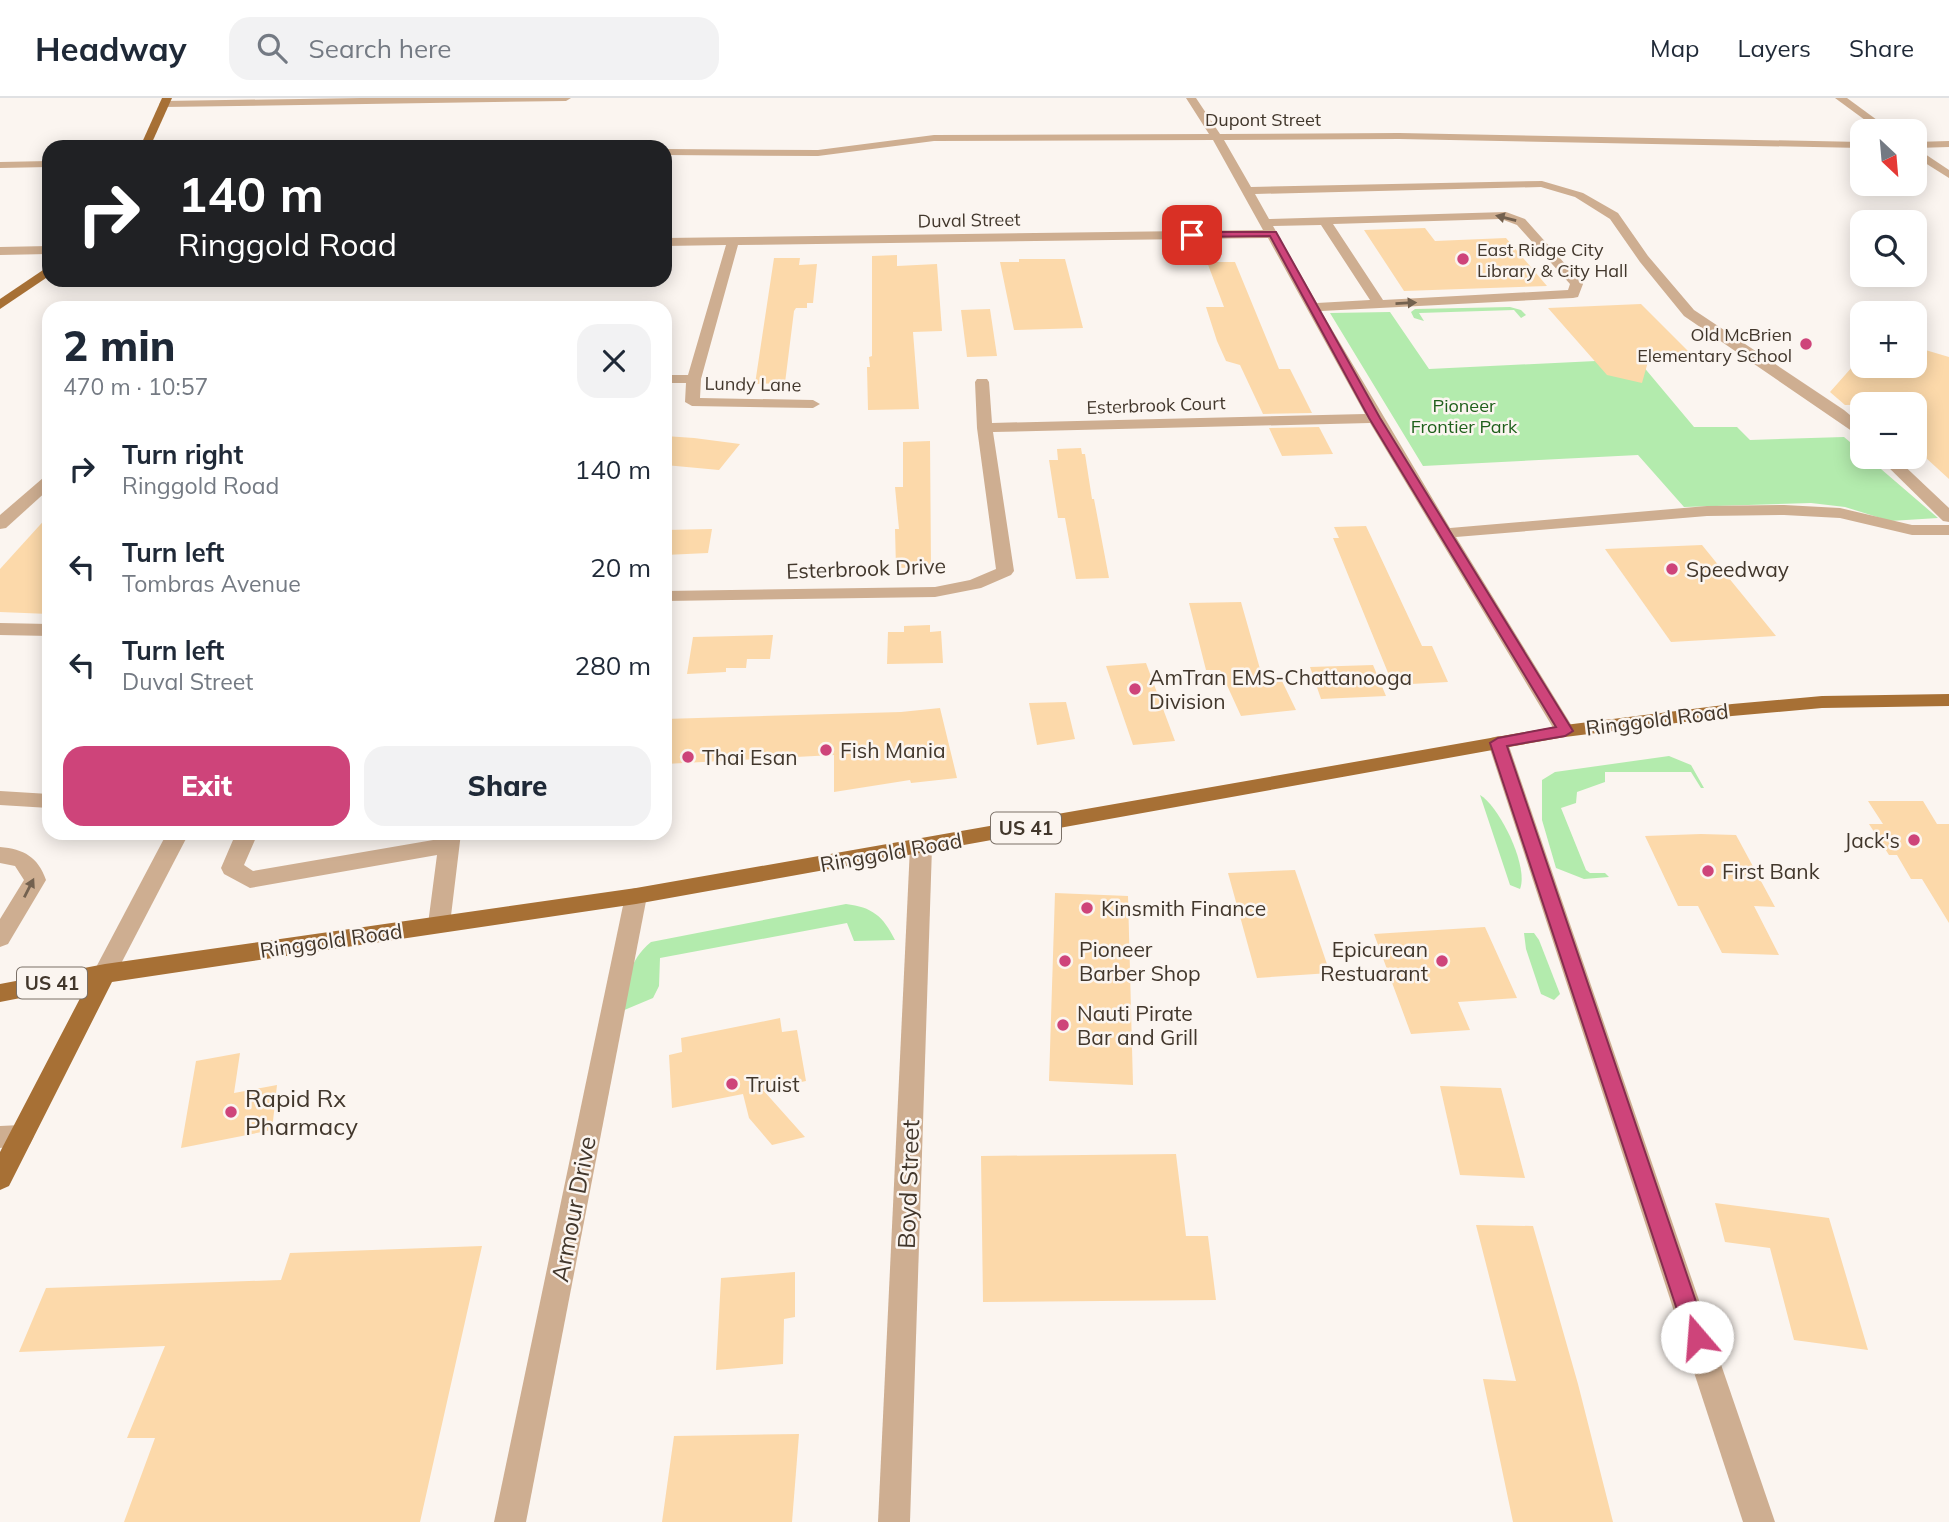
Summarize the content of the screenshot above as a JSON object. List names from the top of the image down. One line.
{"streets":{"main road":["Ringgold Road","US 41"],"street":["Dupont Street","Duval Street","Lundy Lane","Esterbrook Court","Esterbrook Drive","Boyd Street","Armour Drive"]},"crossings":[["Esterbrook Court","Esterbrook Drive"],["Ringgold Road","Boyd Street"],["Ringgold Road","Armour Drive"]],"parks":["Pioneer Frontier Park"],"places":["East Ridge City Library & City Hall","Old McBrien Elementary School","Speedway","AmTran EMS-Chattanooga Division","Fish Mania","Thai Esan","Jack's","First Bank","Kinsmith Finance","Pioneer Barber Shop","Epicurean Restuarant","Nauti Pirate Bar and Grill","Truist","Rapid Rx Pharmacy"],"north":"bottom right","page":{"header":"Headway","search":"Search here","nav":["Map","Layers","Share"],"map_buttons":["+","−"],"turn":["140 m","Ringgold Road"],"heading":["2 min","470 m · 10:57"],"list":[{"name":"Turn right","note":"Ringgold Road","value":"140 m"},{"name":"Turn left","note":"Tombras Avenue","value":"20 m"},{"name":"Turn left","note":"Duval Street","value":"280 m"}],"buttons":["Exit","Share"]}}
